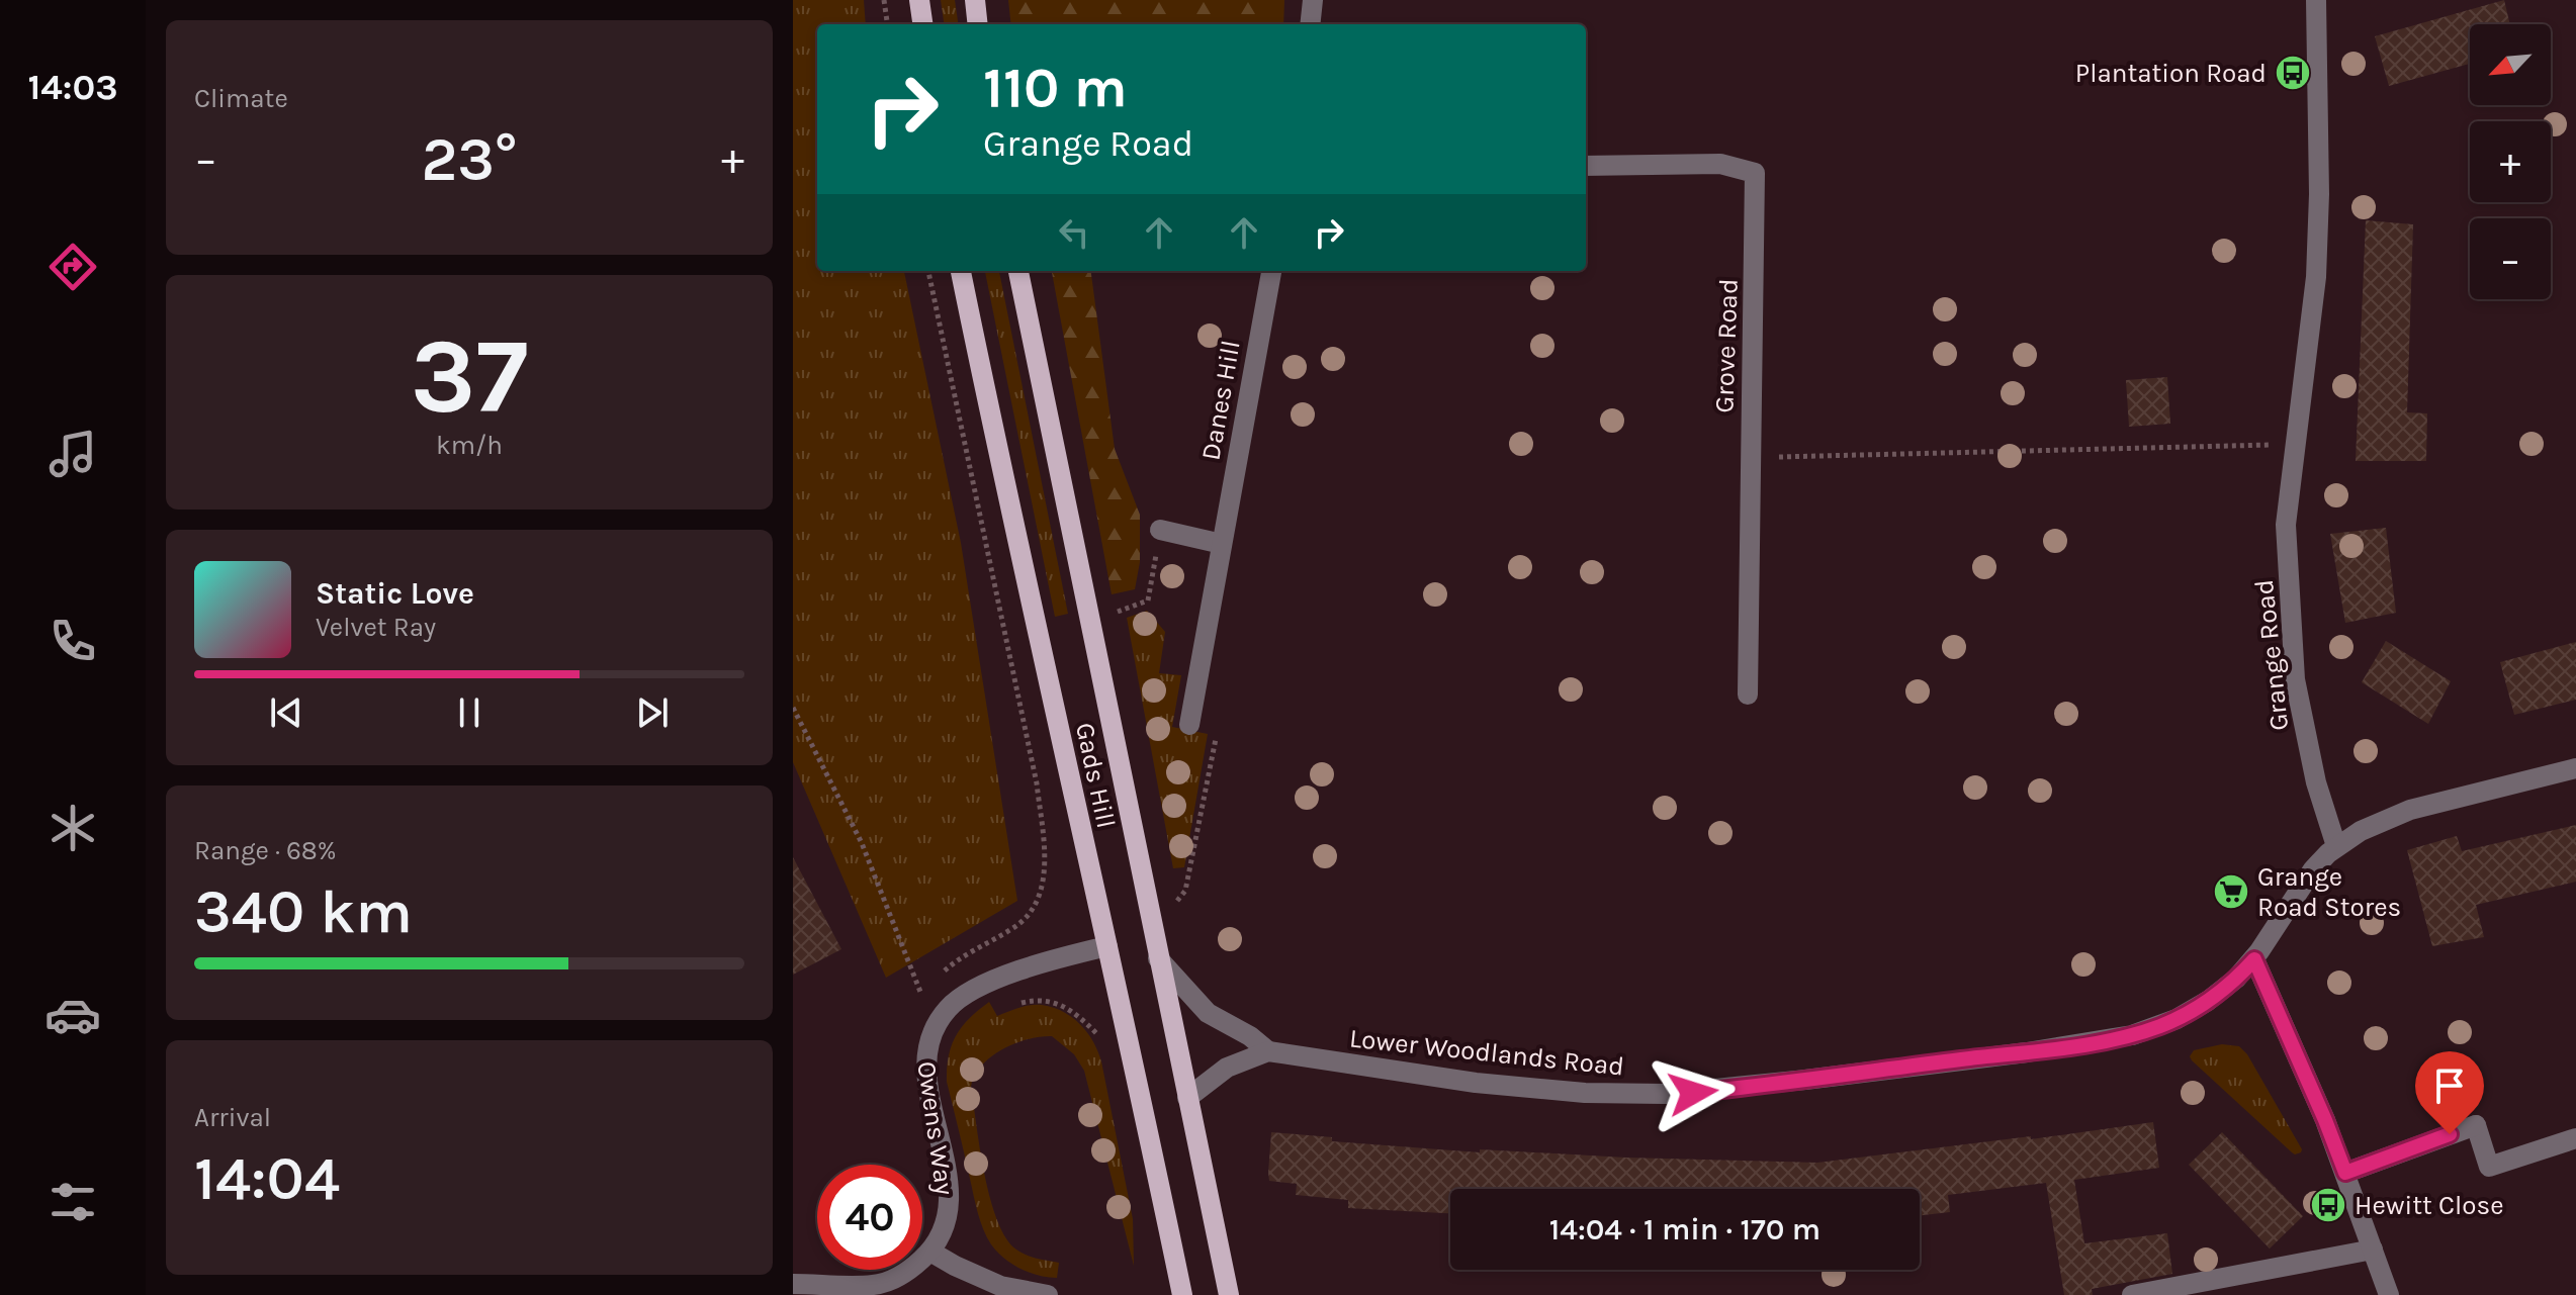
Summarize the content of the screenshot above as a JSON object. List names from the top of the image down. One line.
{"streets":{"main road":["Gads Hill"],"street":["Grove Road","Danes Hill","Grange Road","Lower Woodlands Road","Owens Way"]},"crossings":[["Gads Hill","Lower Woodlands Road"],["Gads Hill","Owens Way"]],"places":{"bus stop":["Plantation Road","Hewitt Close"],"supermarket":["Grange Road Stores"]},"north":"bottom left","page":{"tabs":"14:03","tile":["Climate",["37","km/h"],["Range · 68%","340 km"],["Arrival","14:04"]],"map_buttons":["+","−"],"turn":["110 m","Grange Road"],"heat":["−","23°","+"],"song":["Static Love","Velvet Ray"],"limit":"40","trip":"14:04 · 1 min · 170 m"}}
